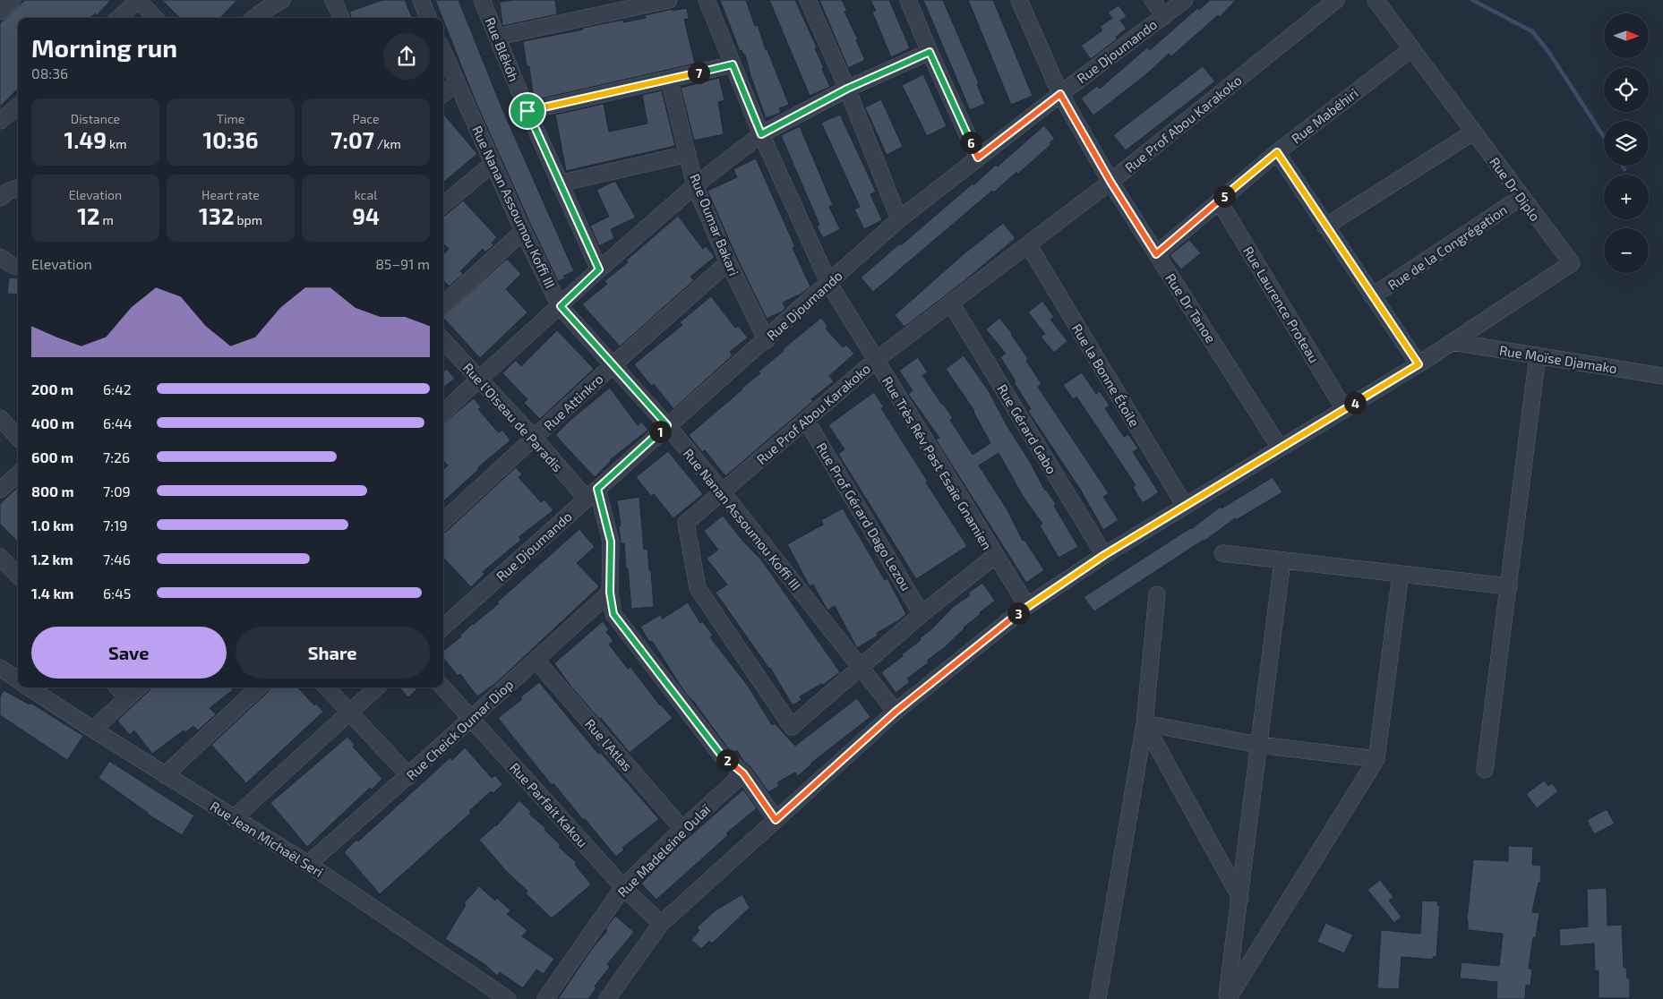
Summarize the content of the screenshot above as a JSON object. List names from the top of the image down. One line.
{"streets":{"street":["Rue Blêkôh","Rue Djoumando","Rue Mabéhiri","Rue Prof Abou Karakoko","Rue Dr Diplo","Rue Nanan Assoumou Koffi III","Rue Oumar Bakari","Rue de la Congrégation","Rue Laurence Proteau","Rue Dr Tanoe","Rue Moïse Djamako","Rue la Bonne Étoile","Rue Attinkro","Rue l'Oiseau de Paradis","Rue Gérard Gabo","Rue Très Rév Past Esaïe Gnamien","Rue Prof Gérard Dago Lezou","Rue Cheick Oumar Diop","Rue l'Atlas","Rue Parfait Kakou","Rue Jean Michaël Seri","Rue Madeleine Oulaï"]},"crossings":[["Rue Djoumando","Rue Nanan Assoumou Koffi III"],["Rue Djoumando","Rue Oumar Bakari"],["Rue Djoumando","Rue Dr Tanoe"],["Rue Djoumando","Rue l'Oiseau de Paradis"],["Rue Djoumando","Rue Très Rév Past Esaïe Gnamien"],["Rue Mabéhiri","Rue Dr Diplo"],["Rue Mabéhiri","Rue Laurence Proteau"],["Rue Mabéhiri","Rue Dr Tanoe"],["Rue Prof Abou Karakoko","Rue Nanan Assoumou Koffi III"],["Rue Prof Abou Karakoko","Rue Dr Tanoe"],["Rue Prof Abou Karakoko","Rue la Bonne Étoile"],["Rue Prof Abou Karakoko","Rue Gérard Gabo"],["Rue Prof Abou Karakoko","Rue Très Rév Past Esaïe Gnamien"],["Rue Prof Abou Karakoko","Rue Prof Gérard Dago Lezou"],["Rue Dr Diplo","Rue de la Congrégation"],["Rue Dr Diplo","Rue Moïse Djamako"],["Rue Nanan Assoumou Koffi III","Rue Attinkro"],["Rue Oumar Bakari","Rue Attinkro"],["Rue Attinkro","Rue l'Oiseau de Paradis"],["Rue Cheick Oumar Diop","Rue l'Atlas"],["Rue Cheick Oumar Diop","Rue Parfait Kakou"],["Rue Cheick Oumar Diop","Rue Jean Michaël Seri"],["Rue l'Atlas","Rue Madeleine Oulaï"],["Rue Parfait Kakou","Rue Madeleine Oulaï"]],"north":"right","page":{"map_buttons":["+","−"],"heading":["Morning run","08:36"],"pins":["7","6","5","4","1","3","2"],"stats":[["Distance","1.49 km"],["Time","10:36"],["Pace","7:07 /km"],["Elevation","12 m"],["Heart rate","132 bpm"],["kcal","94"]],"chart":["Elevation","85–91 m"],"list":[{"name":"200 m","note":"6:42"},{"name":"400 m","note":"6:44"},{"name":"600 m","note":"7:26"},{"name":"800 m","note":"7:09"},{"name":"1.0 km","note":"7:19"},{"name":"1.2 km","note":"7:46"},{"name":"1.4 km","note":"6:45"}],"buttons":["Save","Share"]}}
